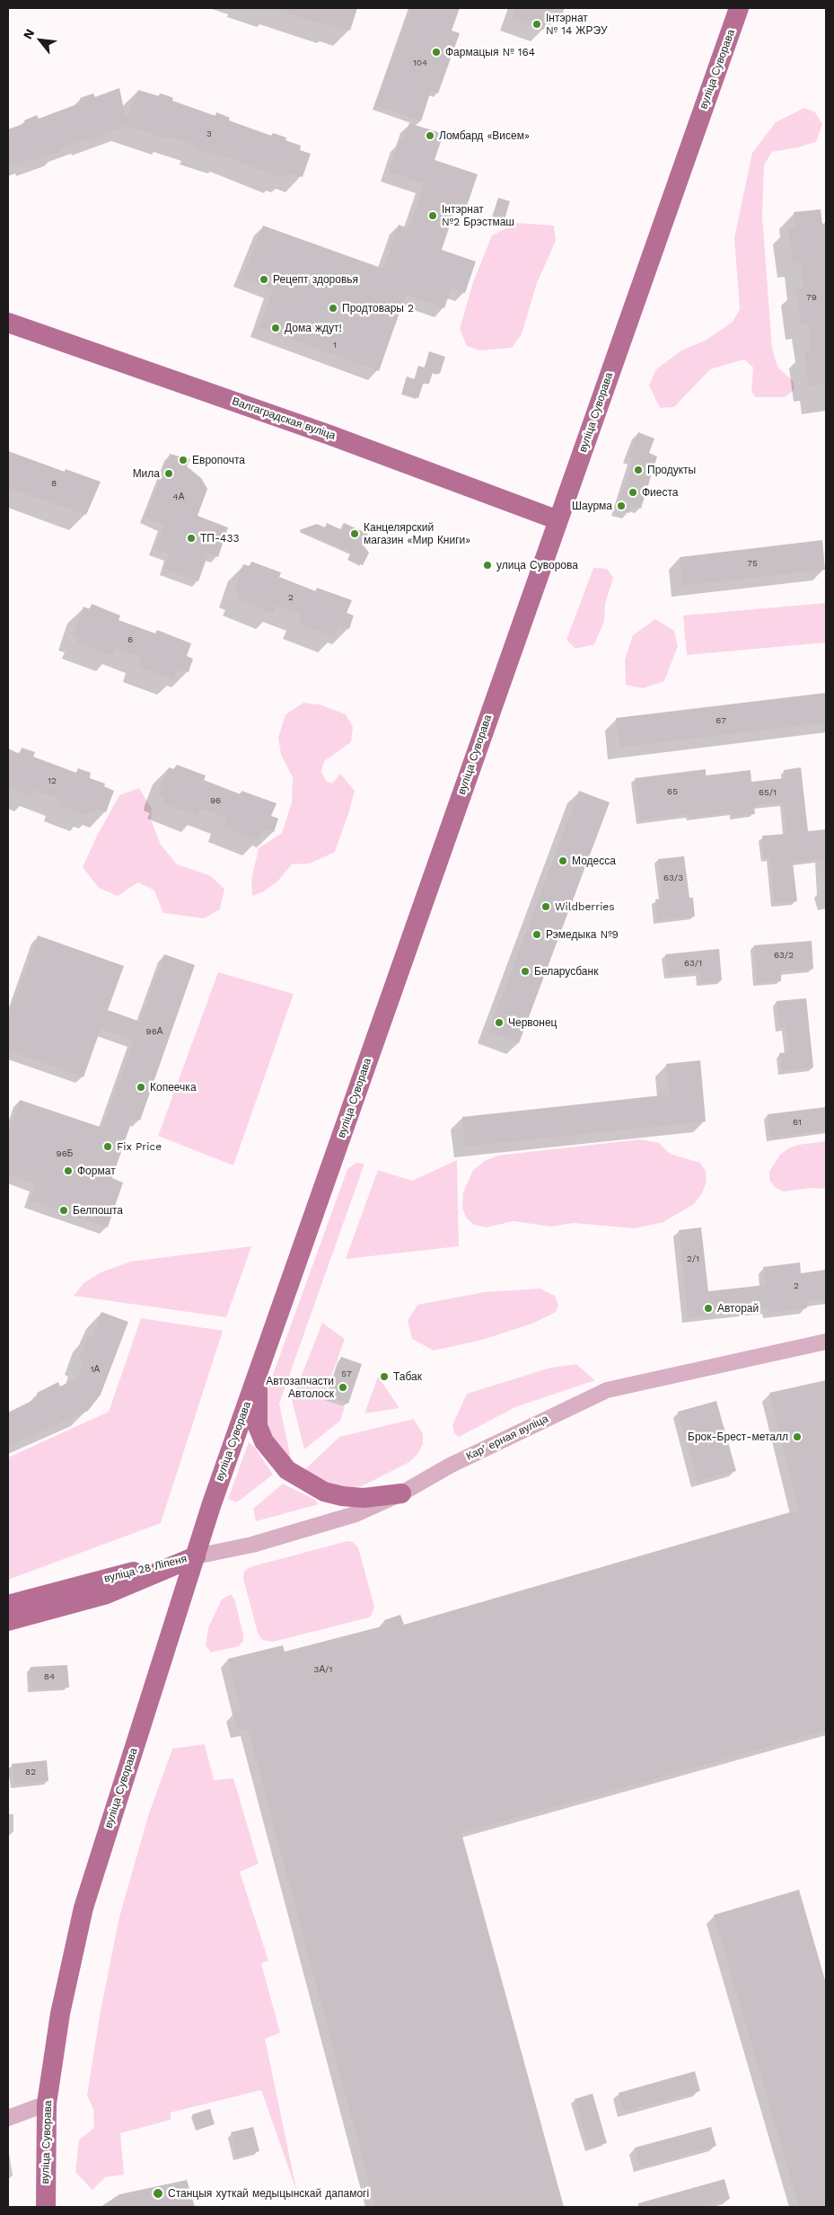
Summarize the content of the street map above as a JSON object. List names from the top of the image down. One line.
{"streets":{"main road":["вуліца Суворава","Валгаградская вуліца","вуліца 28 Ліпеня"],"street":["Карʼерная вуліца"]},"crossings":[["вуліца Суворава","Валгаградская вуліца"],["вуліца Суворава","Карʼерная вуліца"],["вуліца Суворава","вуліца 28 Ліпеня"],["Карʼерная вуліца","вуліца 28 Ліпеня"]],"places":["Інтэрнат № 14 ЖРЭУ","Фармацыя № 164","Ломбард «Висем»","Інтэрнат №2 Брэстмаш","Рецепт здоровья","Продтовары 2","Дома ждут!","Европочта","Продукты","Мила","Фиеста","Шаурма","Канцелярский магазин «Мир Книги»","ТП-433","улица Суворова","Модесса","Wildberries","Рэмедыка №9","Беларусбанк","Червонец","Копеечка","Fix Price","Формат","Белпошта","Авторай","Табак","Автозапчасти Автолоск","Брок-Брест-металл","Станцыя хуткай медыцынскай дапамогі"],"house_numbers":["104","3","79","1","8","4А","75","2","6","67","12","65","65/1","96","63/3","63/2","63/1","96А","61","96Б","2/1","2","1А","57","3А/1","84","82"],"north":"top left"}
